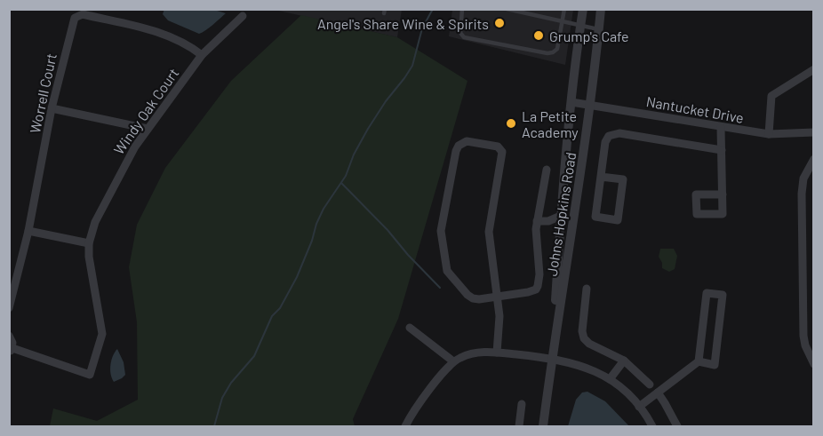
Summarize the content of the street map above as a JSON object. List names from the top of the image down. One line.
{"streets":{"street":["Worrell Court","Nantucket Drive","Windy Oak Court","Johns Hopkins Road"]},"crossings":[["Worrell Court","Windy Oak Court"],["Nantucket Drive","Johns Hopkins Road"]],"places":["Angel's Share Wine & Spirits","Grump's Cafe","La Petite Academy"]}
